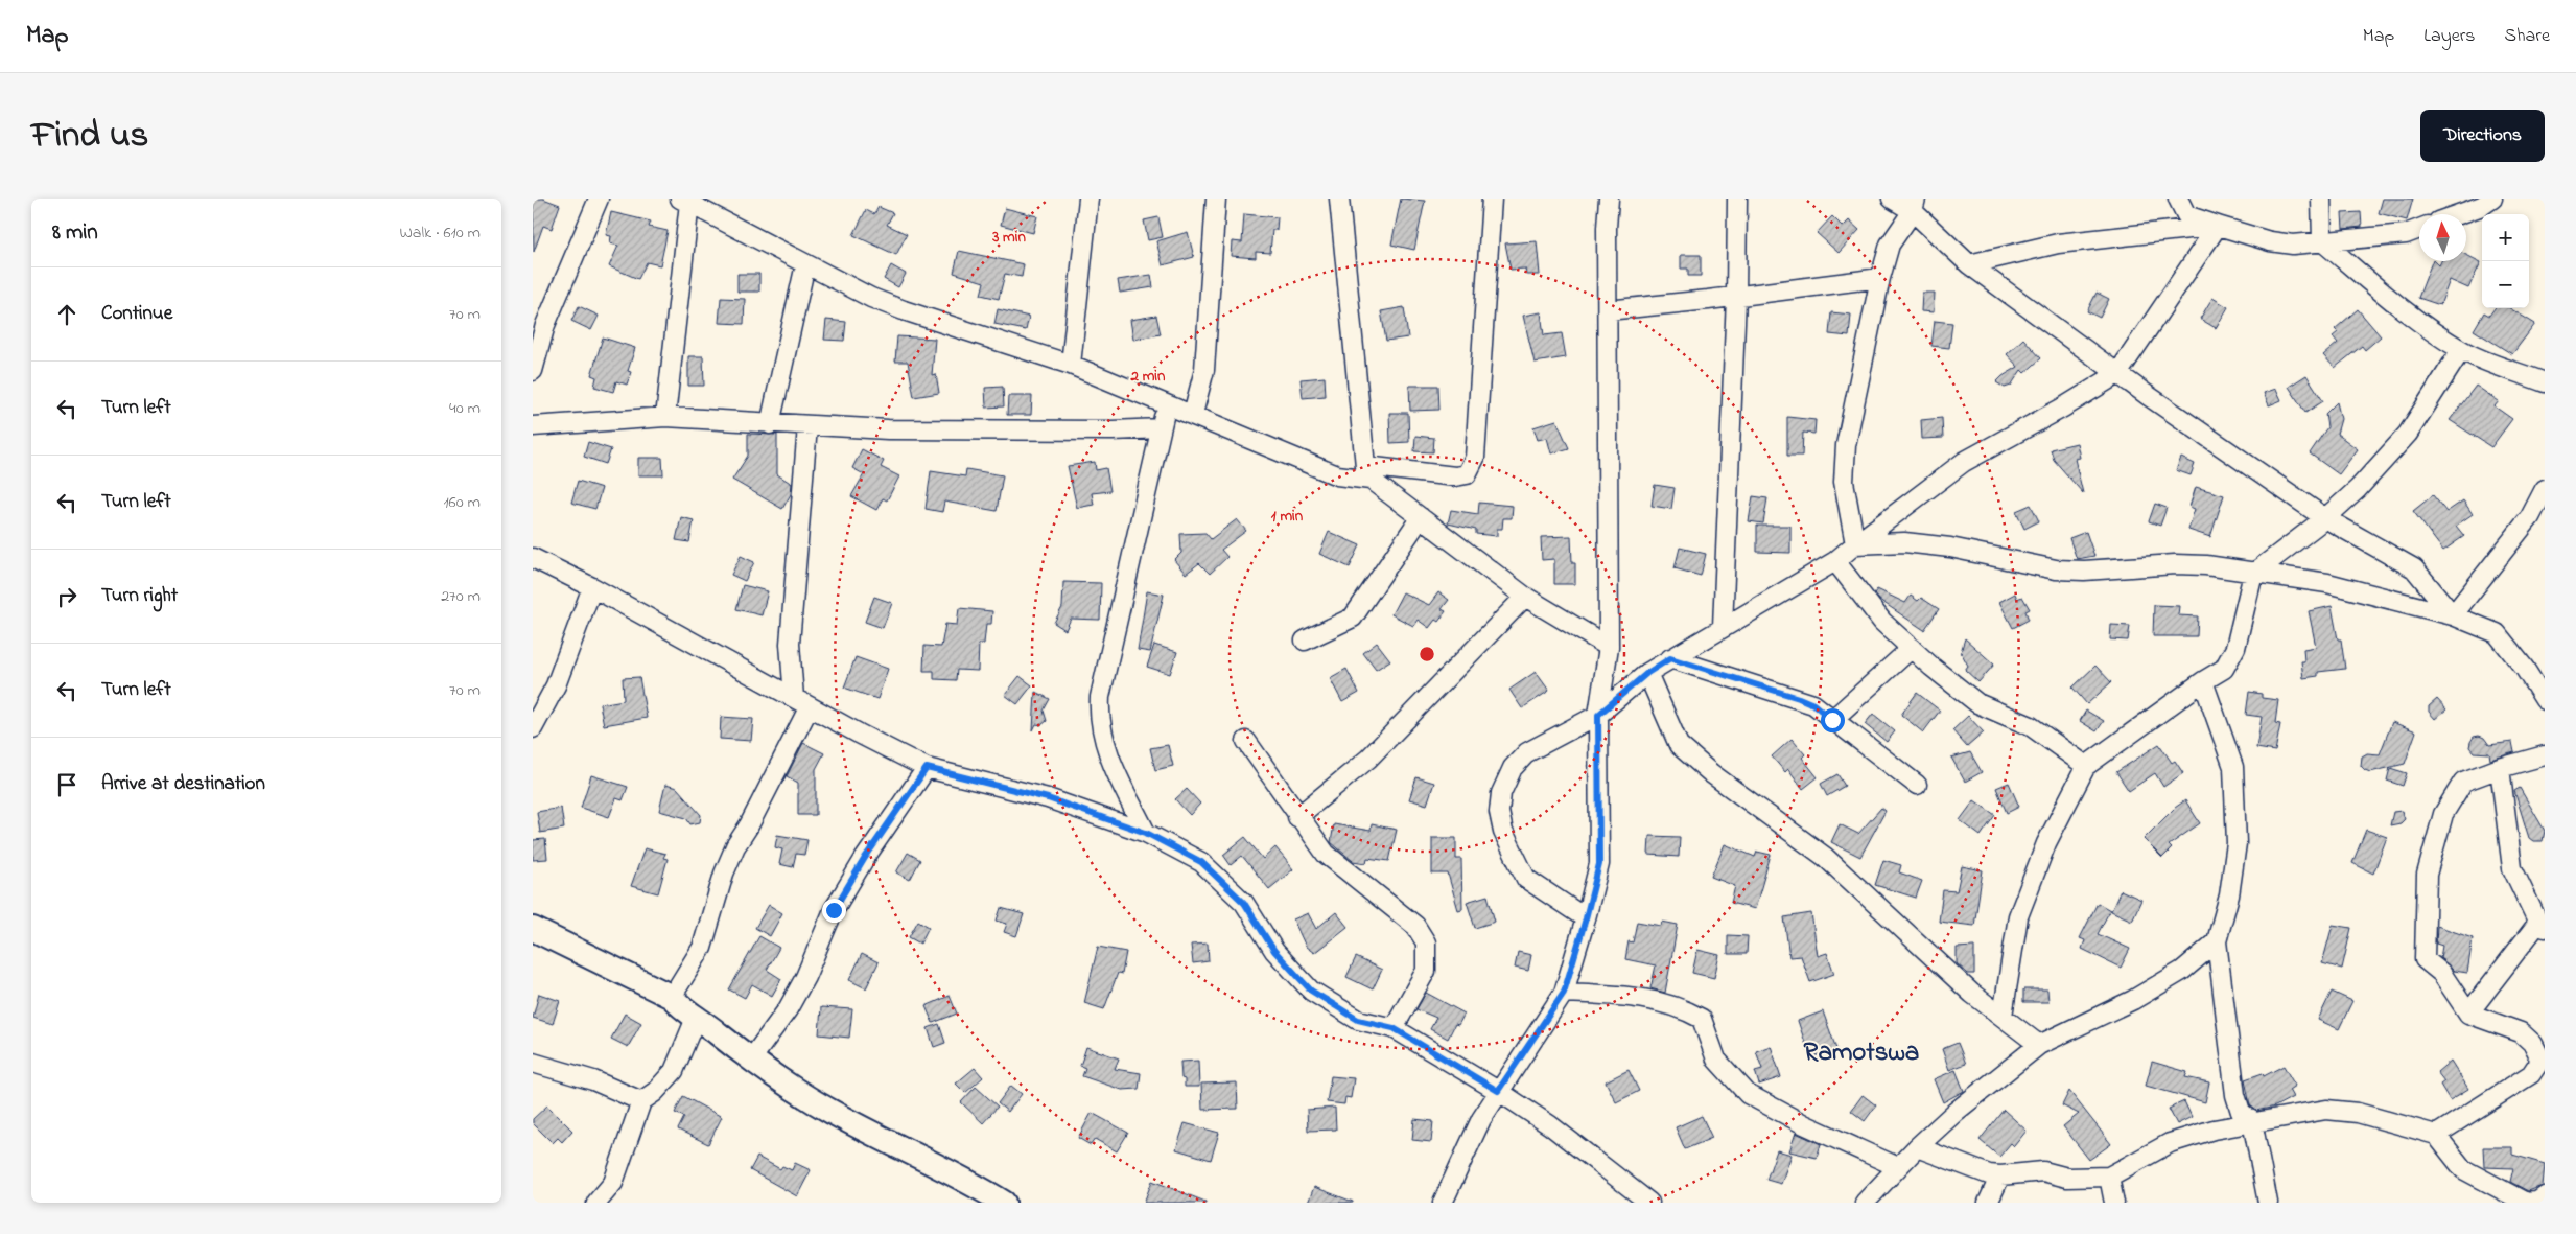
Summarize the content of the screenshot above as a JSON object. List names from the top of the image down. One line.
{"districts":["Ramotswa"],"north":"top","page":{"header":"Map","nav":["Map","Layers","Share"],"title":"Find us","buttons":"Directions","heading":["8 min","Walk · 610 m"],"map_buttons":["+","−"],"list":[["Continue","70 m"],["Turn left","40 m"],["Turn left","160 m"],["Turn right","270 m"],["Turn left","70 m"],"Arrive at destination"]},"rings":["3 min","2 min","1 min"]}
